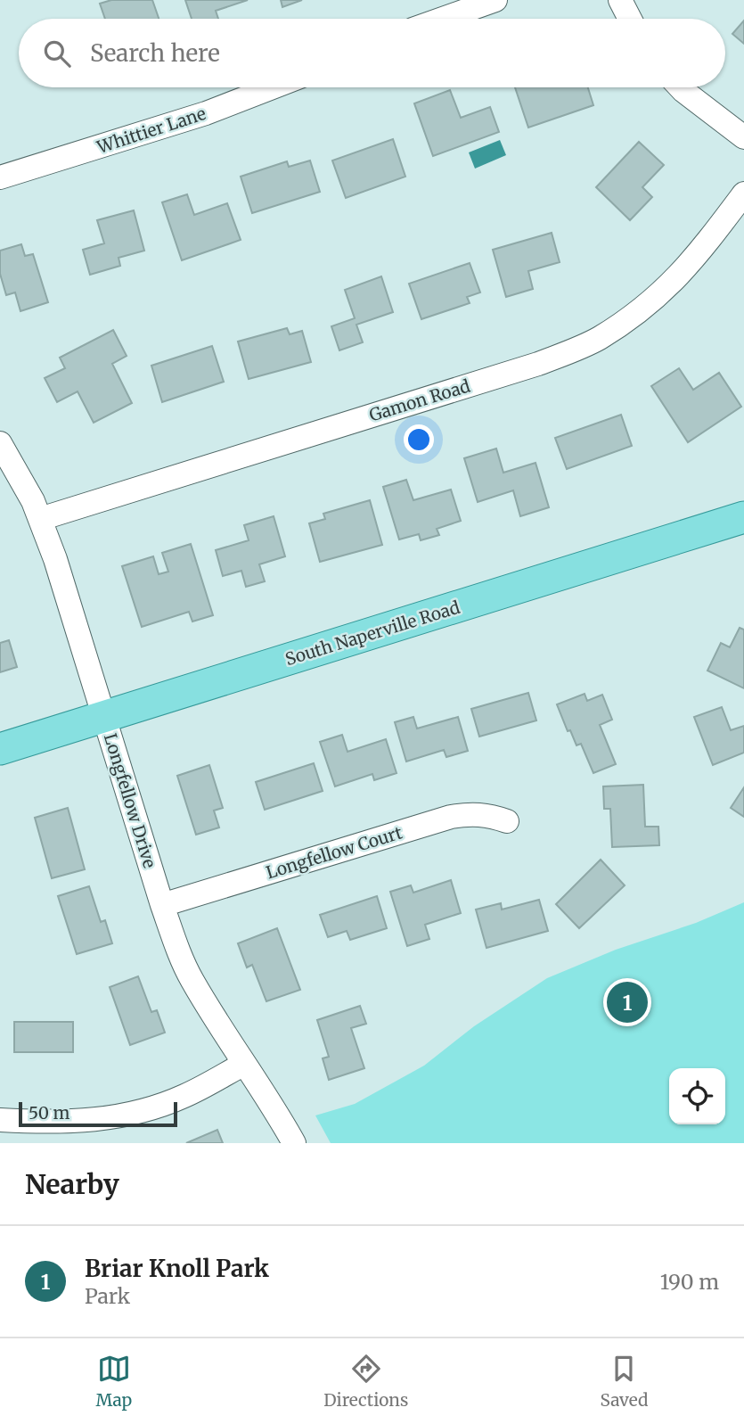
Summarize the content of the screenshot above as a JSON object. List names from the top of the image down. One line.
{"streets":{"main road":["South Naperville Road"],"street":["Whittier Lane","Gamon Road","Longfellow Drive","Longfellow Court"]},"crossings":[["Gamon Road","Longfellow Drive"],["South Naperville Road","Longfellow Drive"],["Longfellow Drive","Longfellow Court"]],"scale_bar":"50 m","page":{"search":"Search here","pins":"1","scale":"50 m","heading":"Nearby","list":[{"mark":"1","name":"Briar Knoll Park","note":"Park","value":"190 m"}],"nav":["Map","Directions","Saved"]}}
